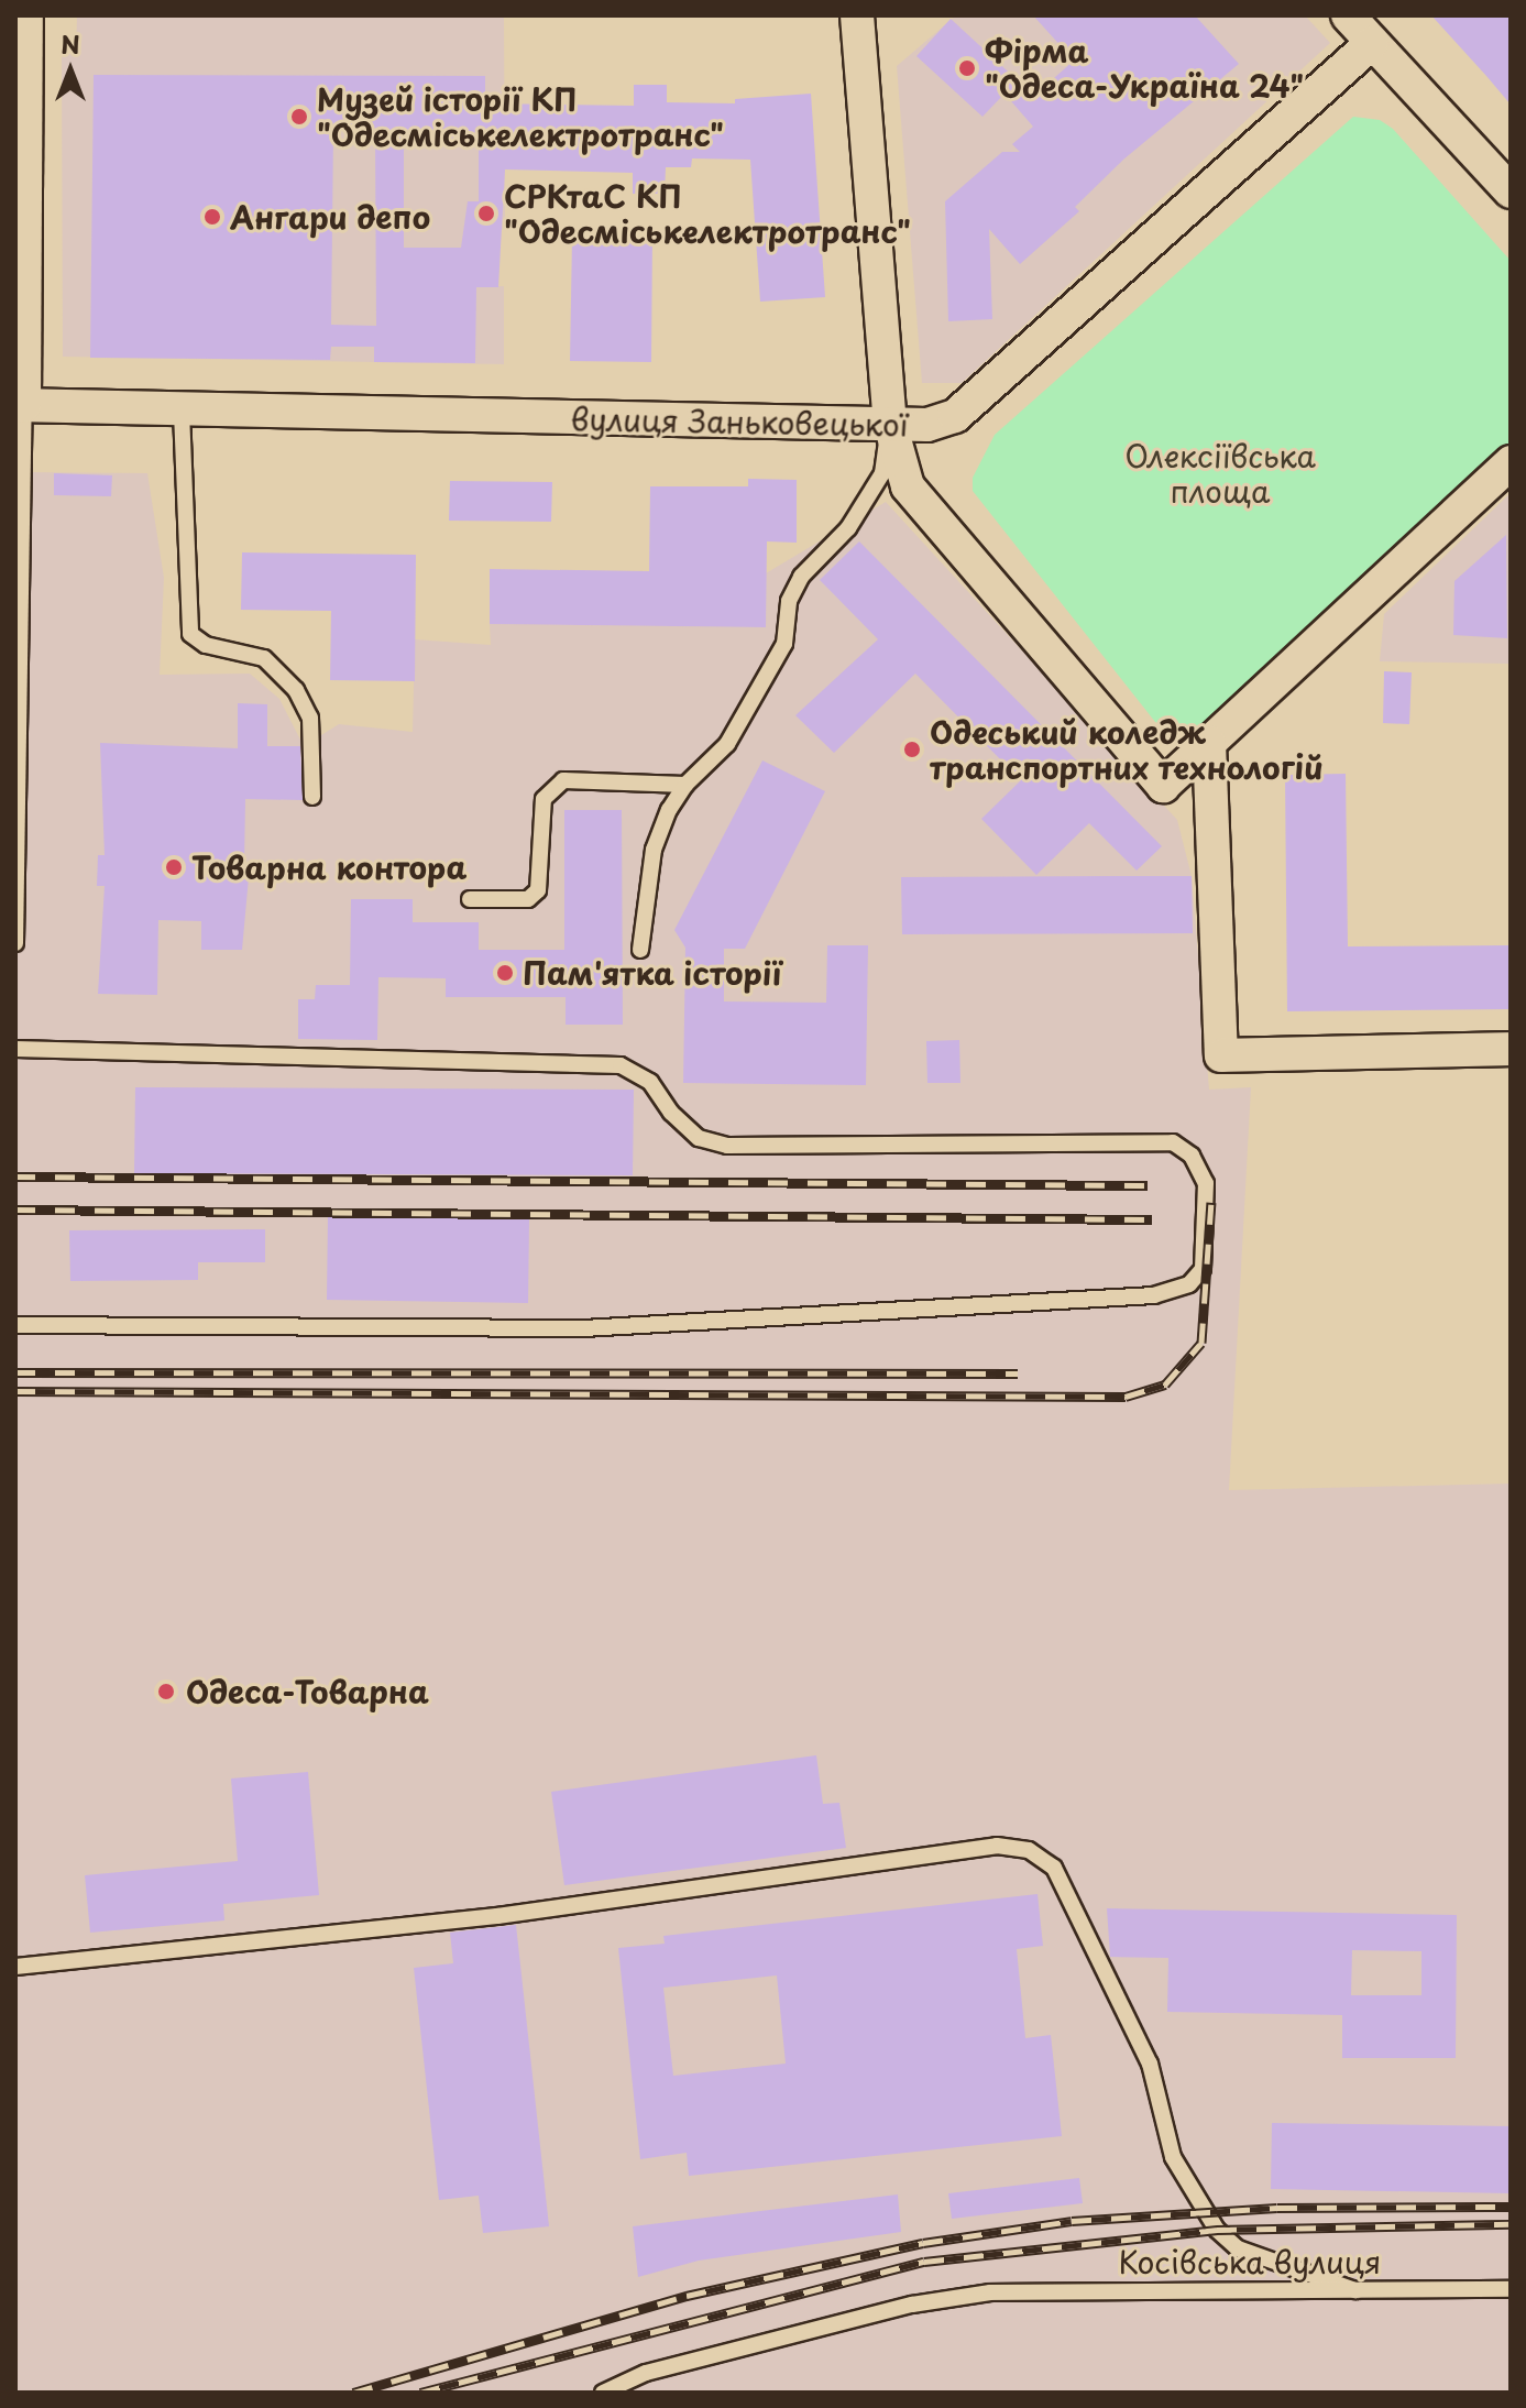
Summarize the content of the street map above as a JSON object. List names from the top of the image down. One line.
{"streets":{"street":["вулиця Заньковецької"],"lane":["Косівська вулиця"]},"parks":["Олексіївська площа"],"places":["Фірма \"Одеса-Україна 24\"","Музей історії КП \"Одесміськелектротранс\"","СРКтаС КП \"Одесміськелектротранс\"","Ангари депо","Одеський коледж транспортних технологій","Товарна контора","Пам'ятка історії","Одеса-Товарна"],"north":"top"}
